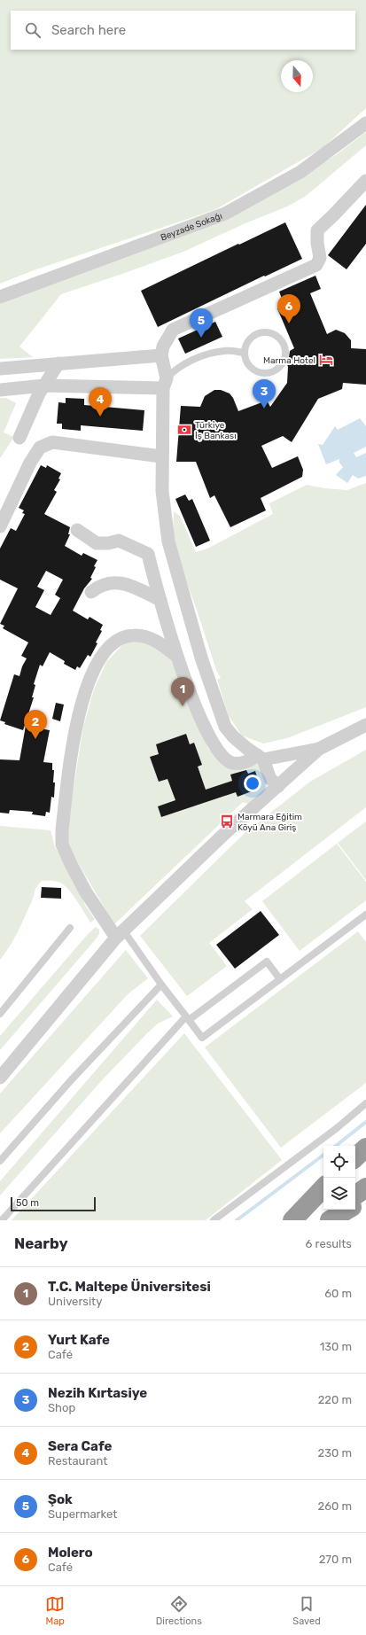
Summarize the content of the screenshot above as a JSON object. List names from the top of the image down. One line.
{"streets":{"street":["Beyzade Sokağı"]},"places":{"hotel":["Marma Hotel"],"bank":["Türkiye İş Bankası"],"bus stop":["Marmara Eğitim Köyü Ana Giriş"]},"scale_bar":"50 m","north":"bottom","page":{"search":"Search here","pins":["6","5","3","4","1","2"],"scale":"50 m","heading":["Nearby","6 results"],"list":[{"mark":"1","name":"T.C. Maltepe Üniversitesi","note":"University","value":"60 m"},{"mark":"2","name":"Yurt Kafe","note":"Café","value":"130 m"},{"mark":"3","name":"Nezih Kırtasiye","note":"Shop","value":"220 m"},{"mark":"4","name":"Sera Cafe","note":"Restaurant","value":"230 m"},{"mark":"5","name":"Şok","note":"Supermarket","value":"260 m"},{"mark":"6","name":"Molero","note":"Café","value":"270 m"}],"nav":["Map","Directions","Saved"]}}
